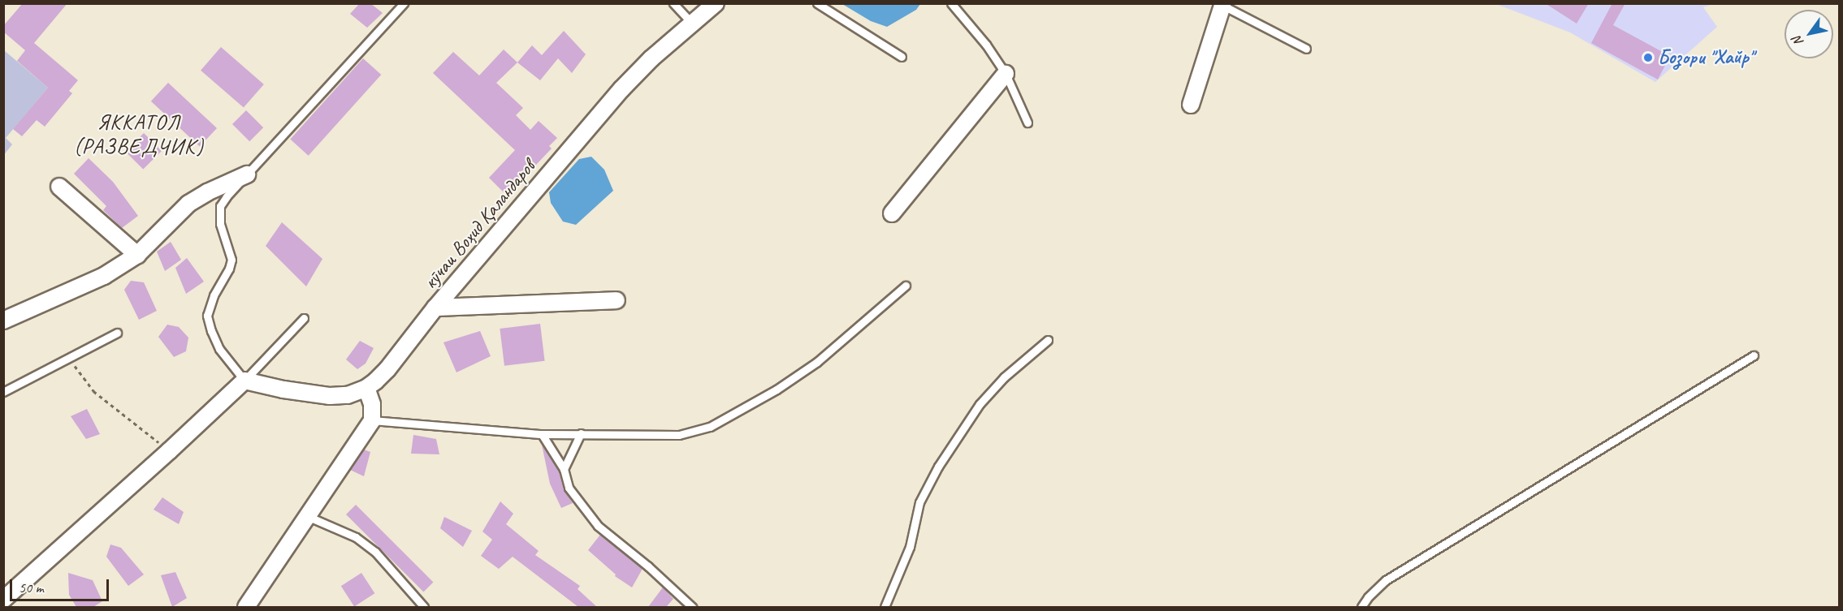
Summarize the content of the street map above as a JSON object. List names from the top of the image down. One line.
{"streets":{"street":["кӯчаи Воҳид Қаландаров"]},"districts":["ЯККАТОЛ (РАЗВЕДЧИК)"],"places":["Бозори \"Хайр\""],"scale_bar":"50 m","north":"bottom left"}
